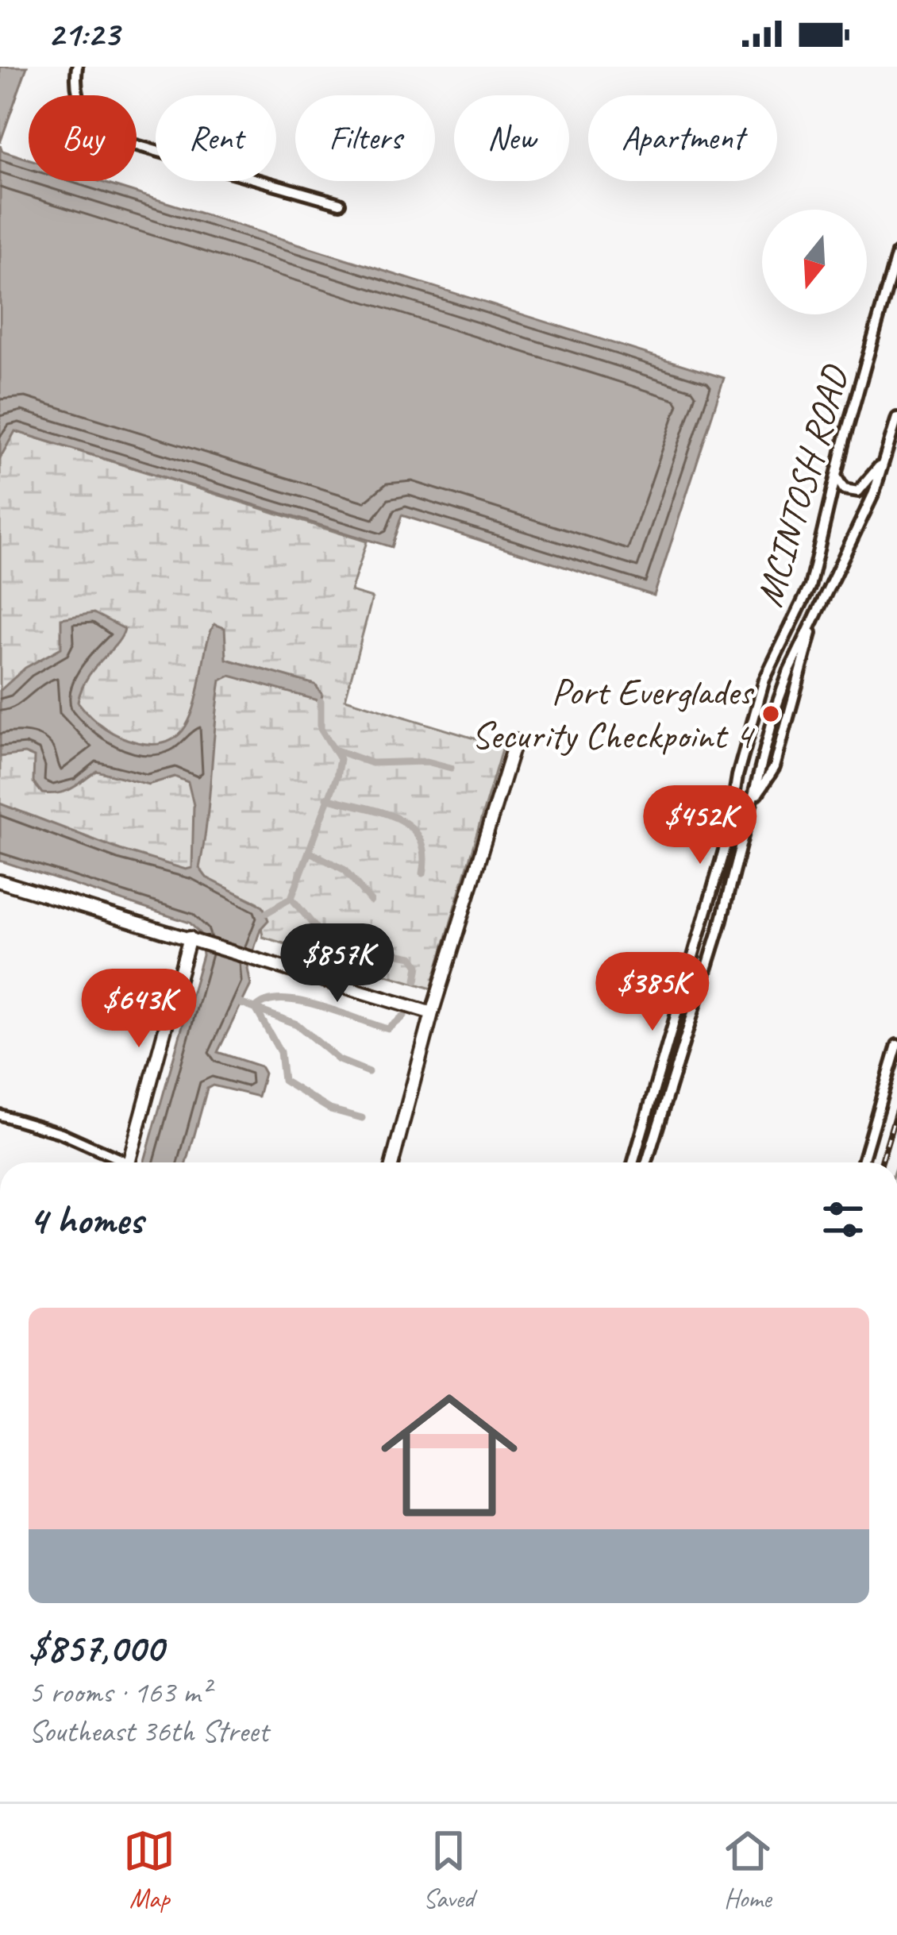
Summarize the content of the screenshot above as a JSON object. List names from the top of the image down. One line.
{"streets":{"street":["MCINTOSH ROAD"]},"places":["Port Everglades Security Checkpoint 4"],"north":"bottom","page":{"status":"21:23","chip":["Buy","Rent","Filters","New","Apartment"],"price":["$452K","$857K","$385K","$643K"],"heading":"4 homes","list":[{"name":"$857,000","note":"5 rooms · 163 m² · Southeast 36th Street"}],"tabs":["Map","Saved","Home"]}}
